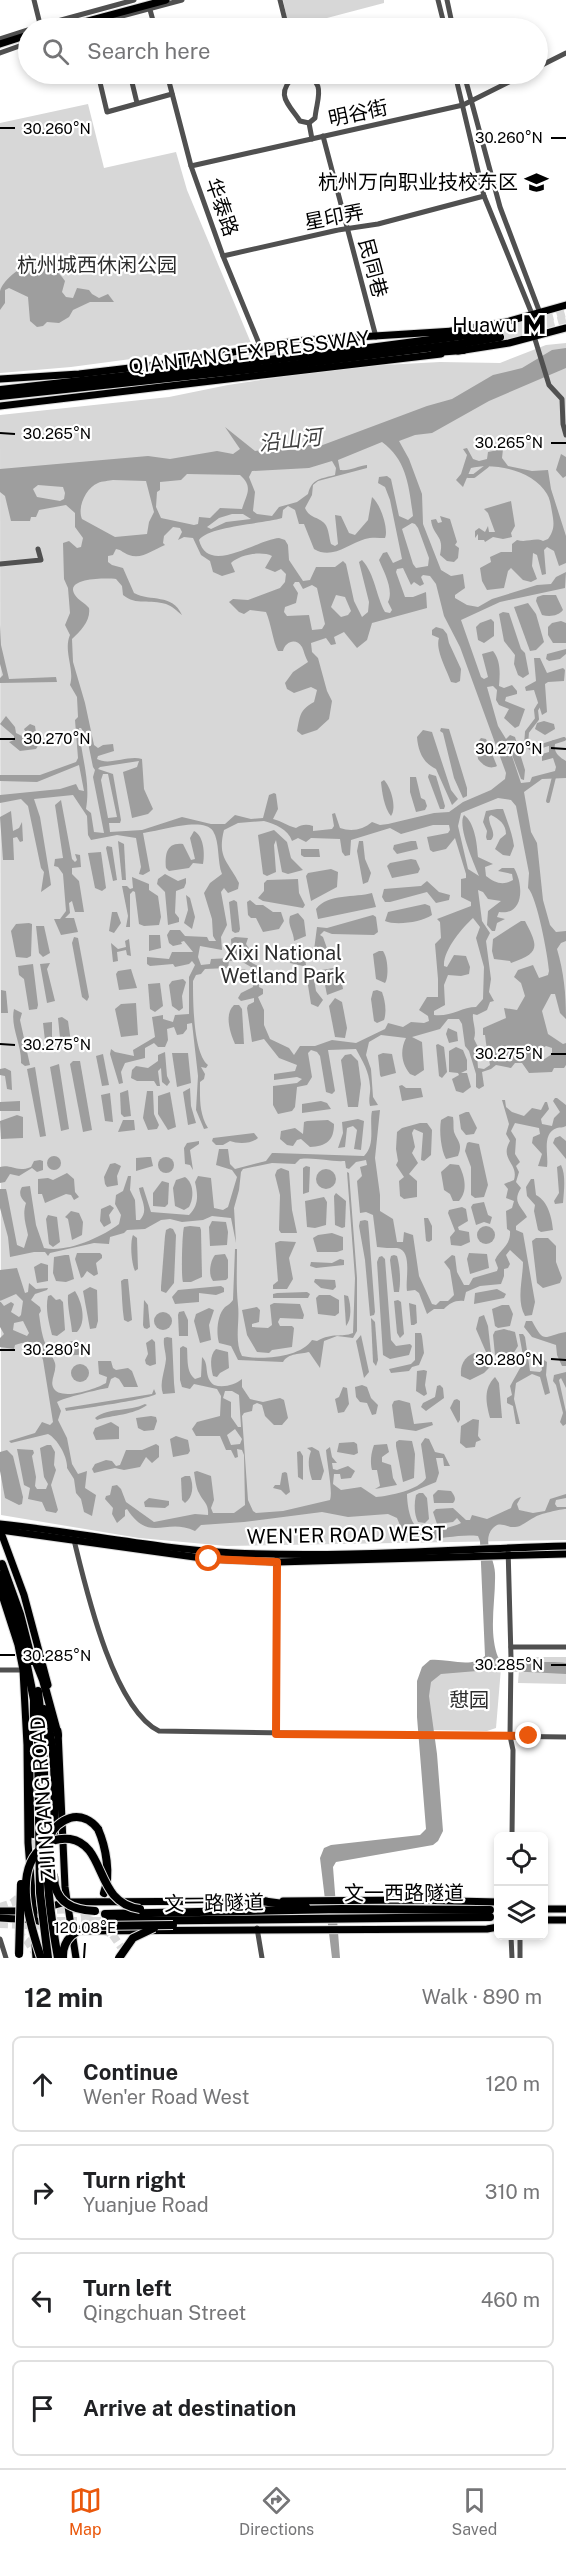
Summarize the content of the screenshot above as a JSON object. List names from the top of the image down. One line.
{"streets":{"highway":["QIANTANG EXPRESSWAY","ZIJINGANG ROAD","文一西路隧道","文一路隧道"],"main road":["WEN'ER ROAD WEST"],"street":["明谷街","华泰路","星印弄","民同巷"]},"crossings":[["明谷街","华泰路"],["明谷街","民同巷"],["华泰路","星印弄"],["星印弄","民同巷"],["WEN'ER ROAD WEST","ZIJINGANG ROAD"],["文一西路隧道","文一路隧道"]],"water":["沿山河"],"parks":["杭州城西休闲公园","Xixi National Wetland Park","憇园"],"places":{"school or university":["杭州万向职业技校东区"],"metro station":["Huawu"]},"page":{"search":"Search here","heading":["12 min","Walk · 890 m"],"list":[["Continue","Wen'er Road West","120 m"],["Turn right","Yuanjue Road","310 m"],["Turn left","Qingchuan Street","460 m"],"Arrive at destination"],"nav":["Map","Directions","Saved"]},"coordinates":["30.260°N","30.265°N","30.270°N","30.275°N","30.280°N","30.285°N","120.08°E"]}
